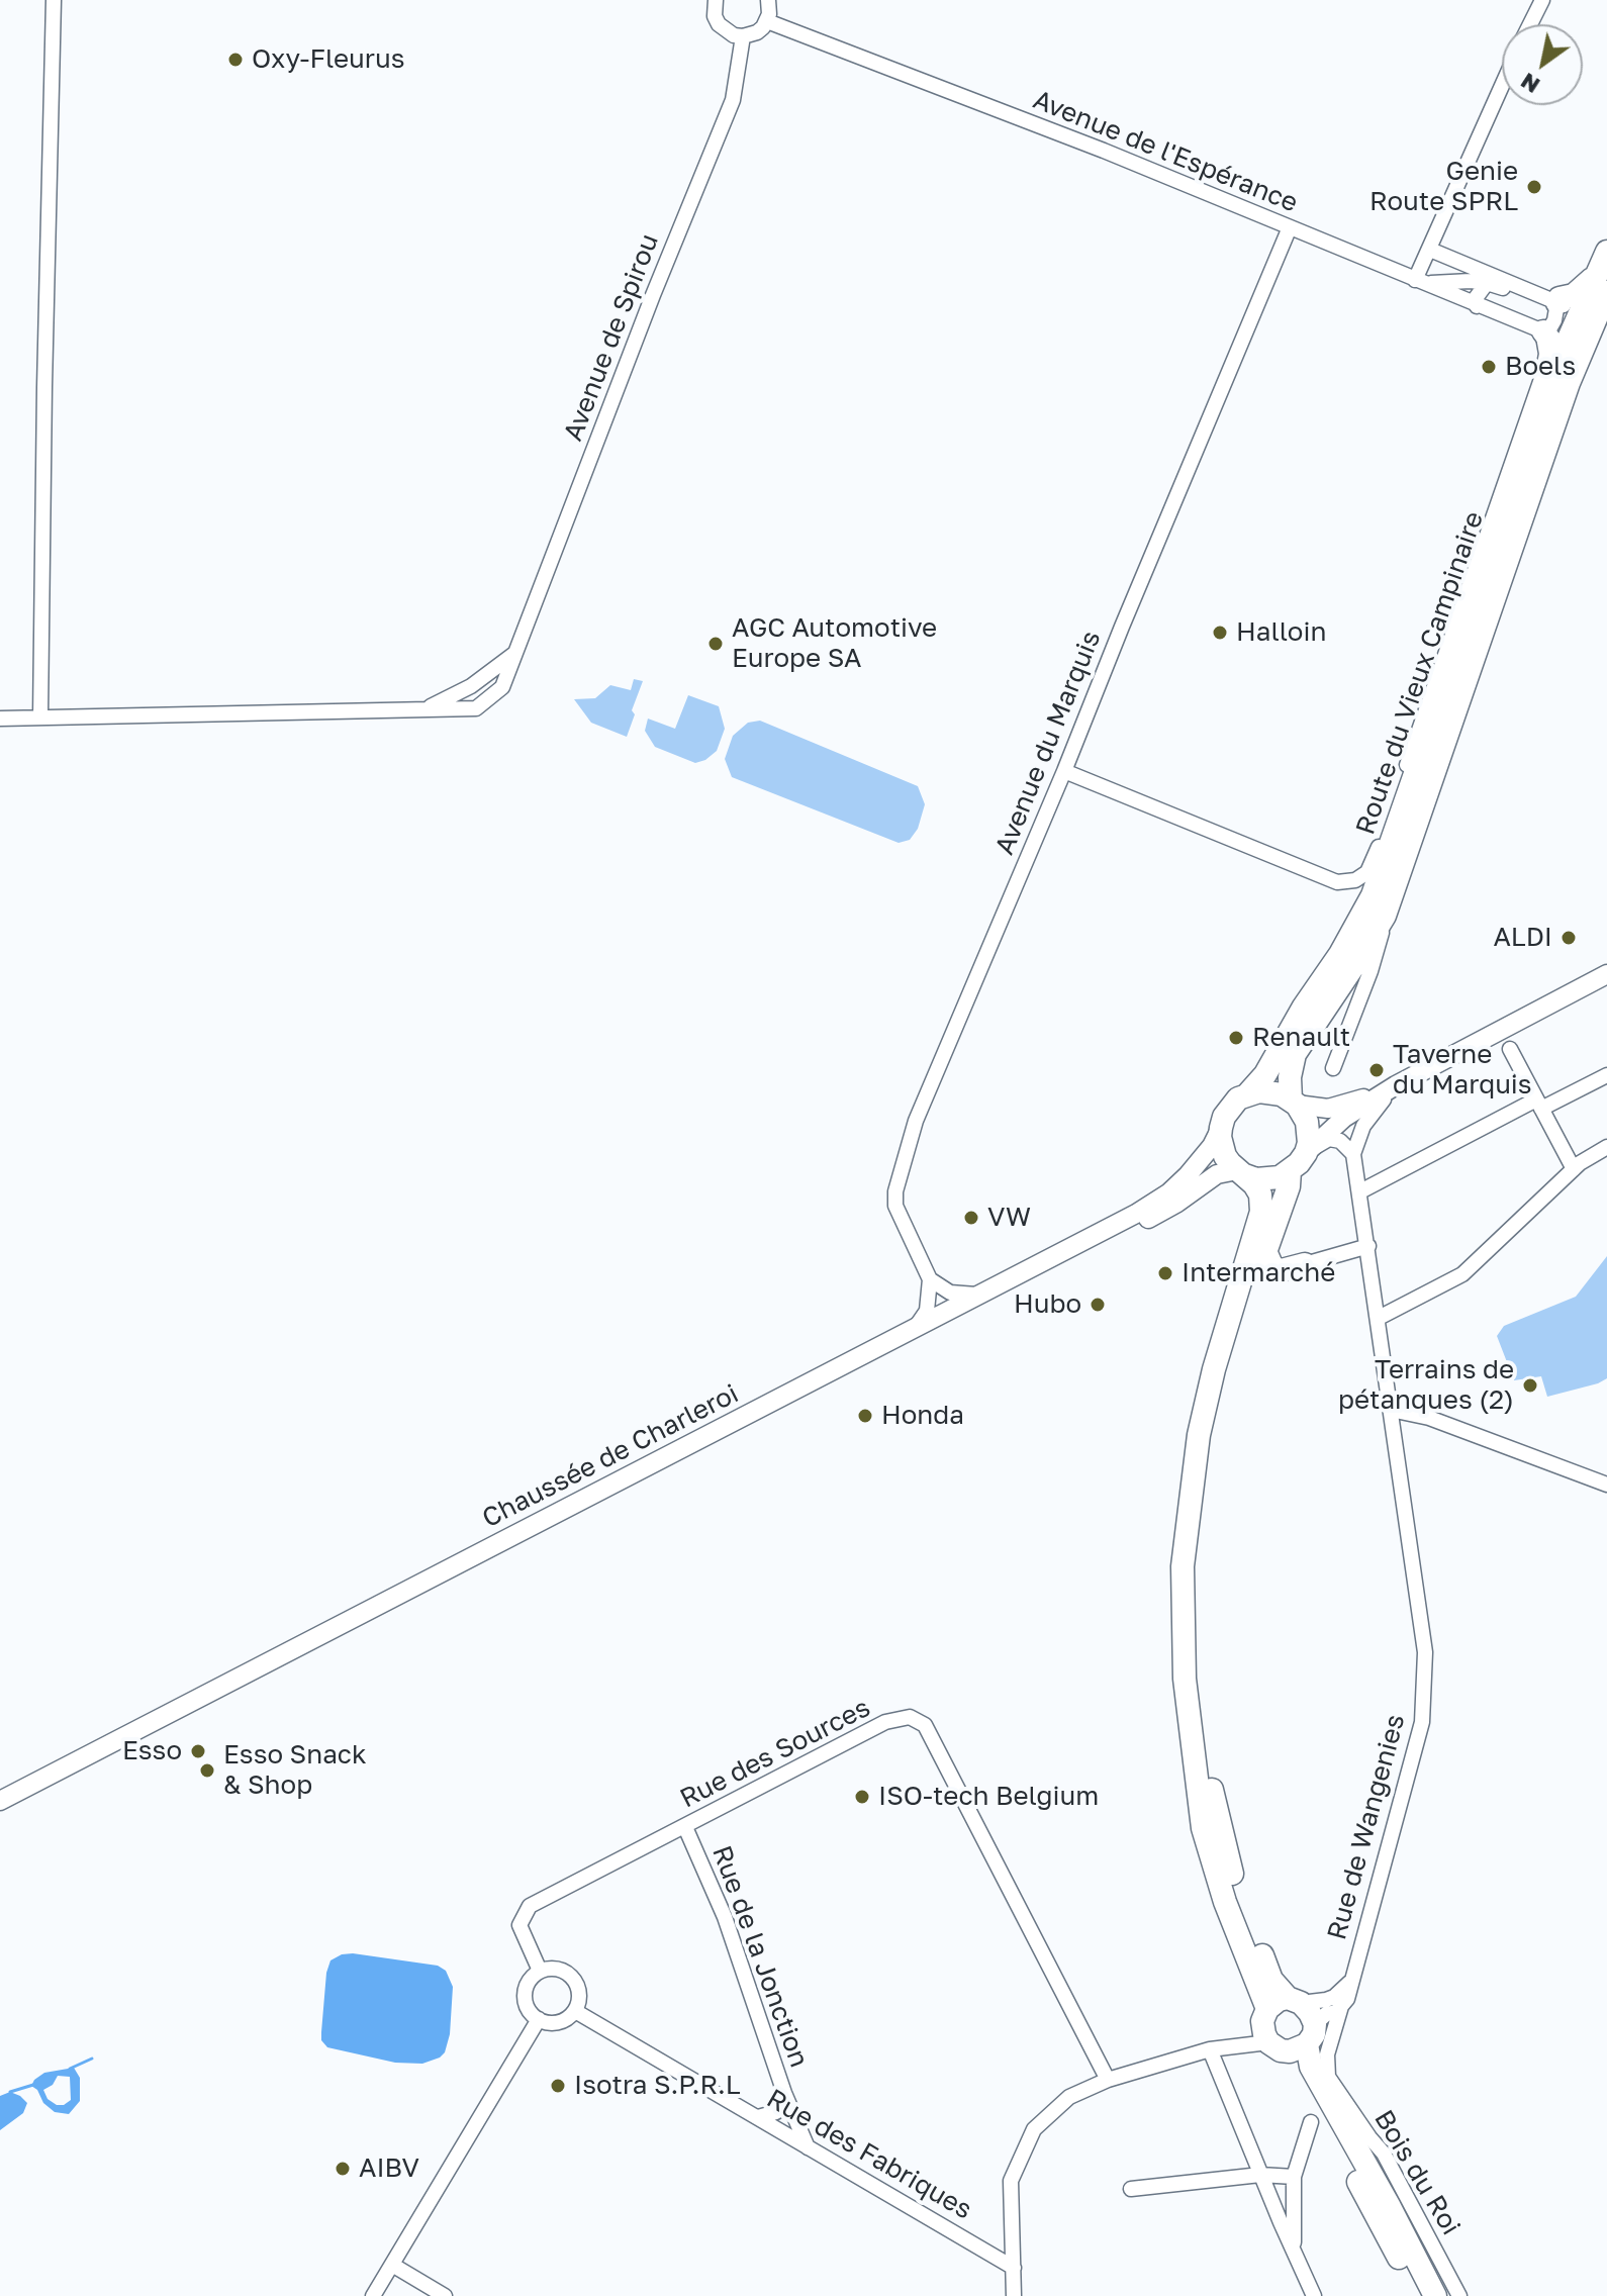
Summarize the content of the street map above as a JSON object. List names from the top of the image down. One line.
{"streets":{"highway":["Route du Vieux Campinaire"],"main road":["Chaussée de Charleroi"],"street":["Avenue de l'Espérance","Avenue de Spirou","Avenue du Marquis","Rue des Sources","Rue de Wangenies","Rue de la Jonction","Rue des Fabriques","Bois du Roi"]},"crossings":[["Avenue de l'Espérance","Avenue du Marquis"],["Route du Vieux Campinaire","Chaussée de Charleroi"],["Rue des Sources","Rue de la Jonction"],["Rue des Sources","Rue des Fabriques"],["Rue de Wangenies","Bois du Roi"],["Rue de la Jonction","Rue des Fabriques"]],"places":["Oxy-Fleurus","Genie Route SPRL","Boels","Halloin","AGC Automotive Europe SA","ALDI","Renault","Taverne du Marquis","VW","Intermarché","Hubo","Terrains de pétanques (2)","Honda","Esso","Esso Snack & Shop","ISO-tech Belgium","Isotra S.P.R.L","AIBV"],"north":"bottom left"}
